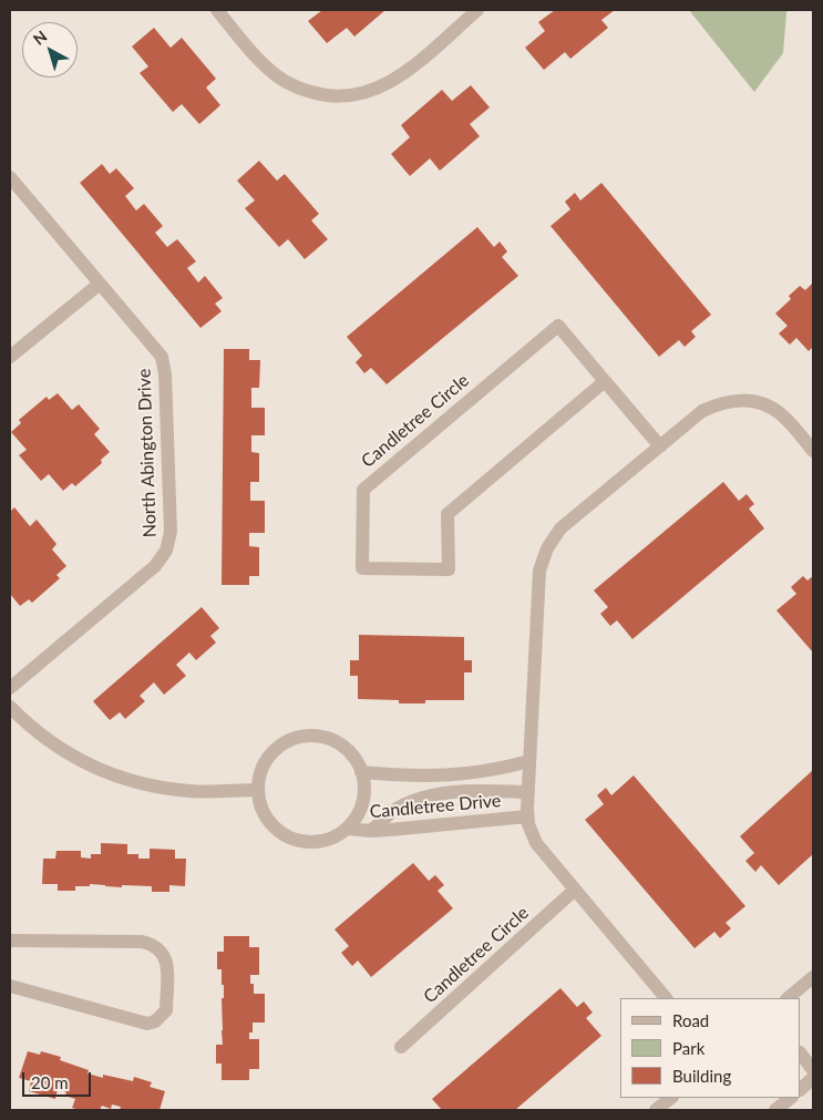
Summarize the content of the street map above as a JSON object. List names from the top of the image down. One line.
{"streets":{"street":["Candletree Circle","North Abington Drive","Candletree Drive"]},"legend":["Road","Park","Building"],"scale_bar":"20 m","north":"top left"}
